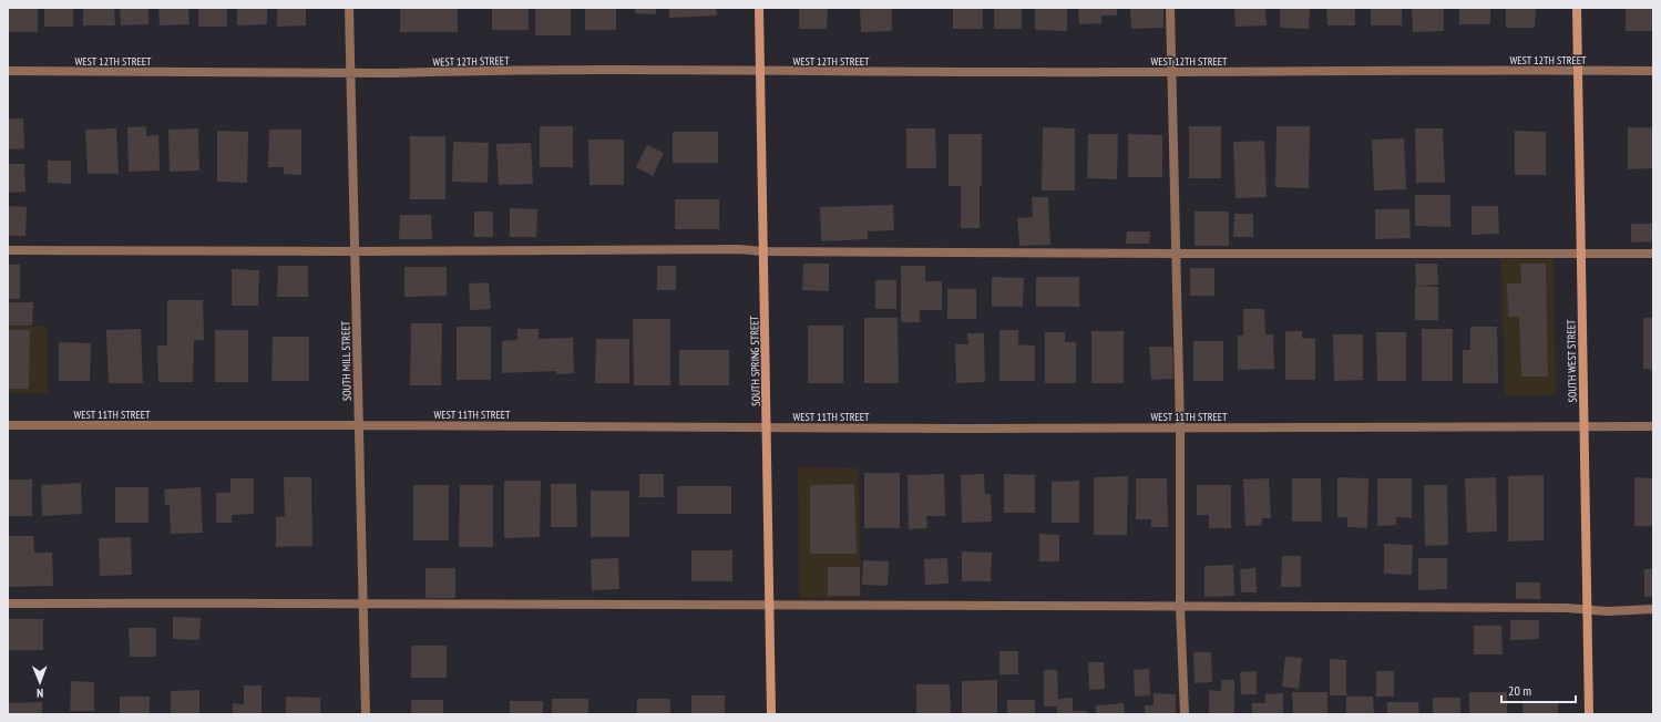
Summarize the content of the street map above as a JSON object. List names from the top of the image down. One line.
{"streets":{"street":["WEST 12TH STREET","SOUTH MILL STREET","SOUTH SPRING STREET","SOUTH WEST STREET","WEST 11TH STREET"]},"crossings":[["WEST 12TH STREET","SOUTH MILL STREET"],["WEST 12TH STREET","SOUTH SPRING STREET"],["WEST 12TH STREET","SOUTH WEST STREET"],["SOUTH MILL STREET","WEST 11TH STREET"],["SOUTH SPRING STREET","WEST 11TH STREET"],["SOUTH WEST STREET","WEST 11TH STREET"]],"scale_bar":"20 m","north":"bottom"}
